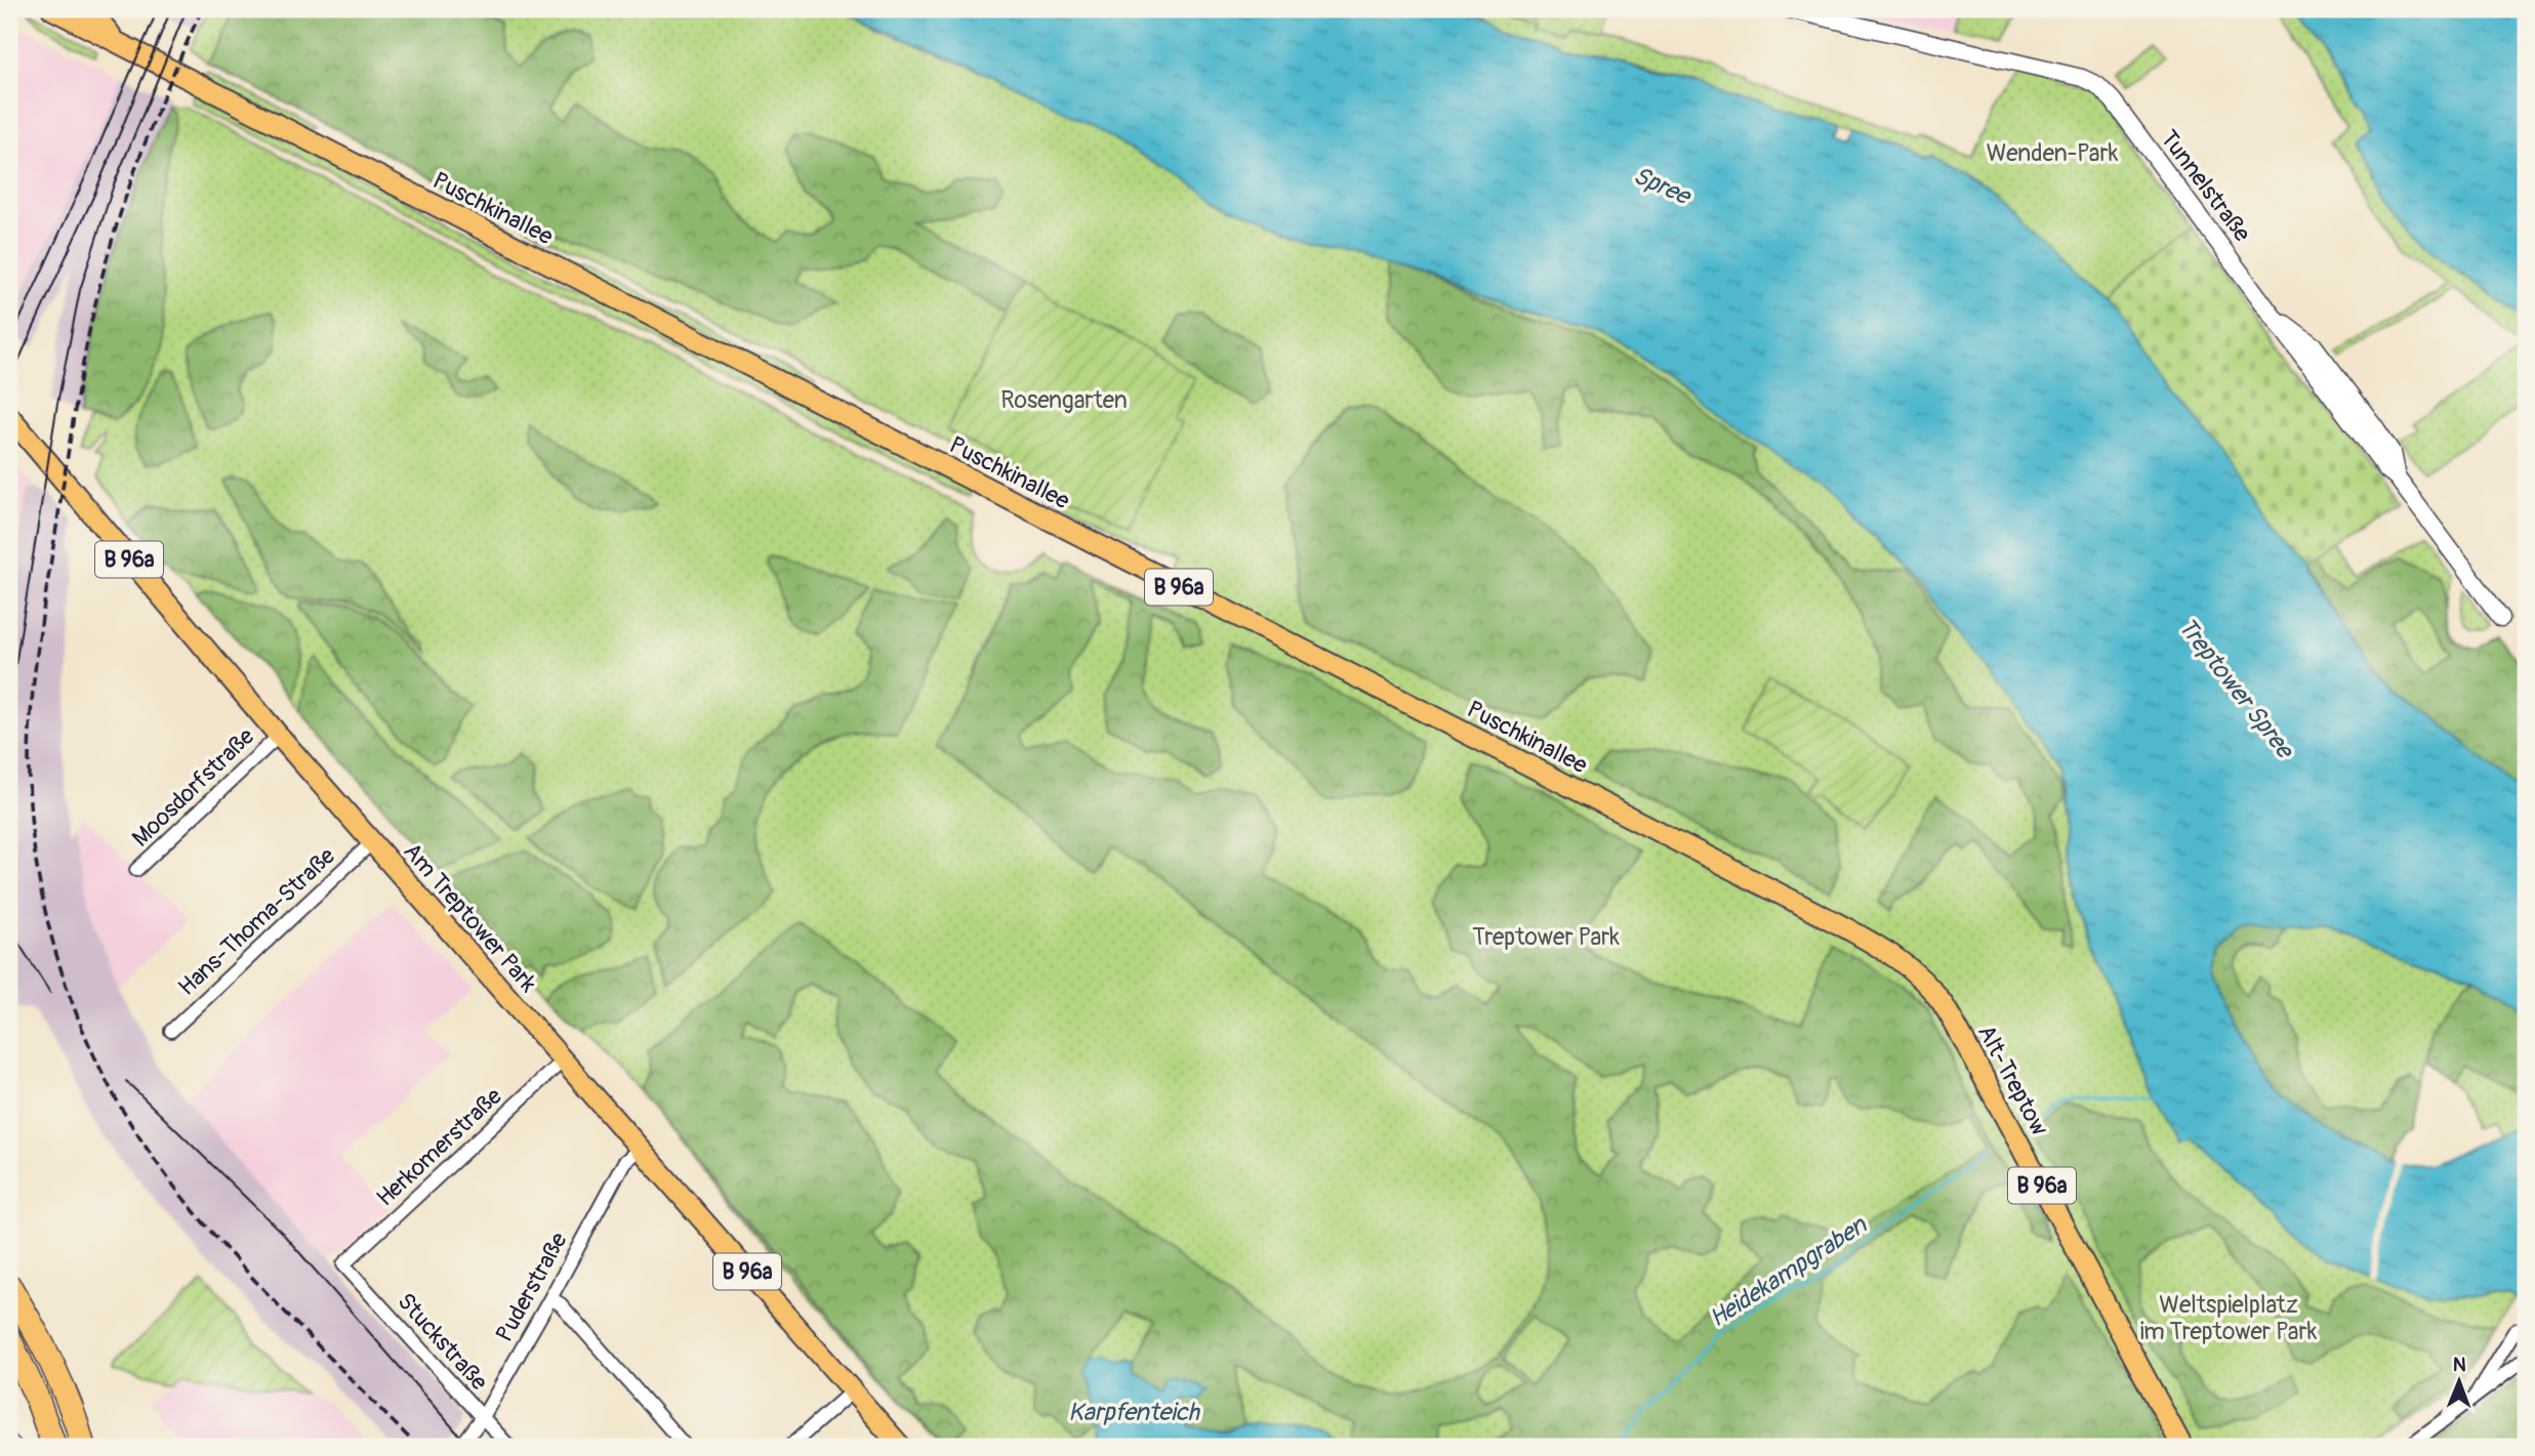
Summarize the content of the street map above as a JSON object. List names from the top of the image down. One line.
{"streets":{"main road":["Puschkinallee","B 96a","Am Treptower Park","Alt-Treptow"],"street":["Tunnelstraße","Moosdorfstraße","Hans-Thoma-Straße","Herkomerstraße","Puderstraße","Stuckstraße"]},"crossings":[["Puschkinallee","Alt-Treptow"],["Moosdorfstraße","Am Treptower Park"],["Am Treptower Park","Hans-Thoma-Straße"],["Am Treptower Park","Herkomerstraße"],["Am Treptower Park","Puderstraße"],["Herkomerstraße","Stuckstraße"],["Puderstraße","Stuckstraße"]],"water":["Spree","Treptower Spree","Heidekampgraben","Karpfenteich"],"parks":["Wenden-Park","Rosengarten","Treptower Park","Weltspielplatz im Treptower Park"],"north":"top"}
